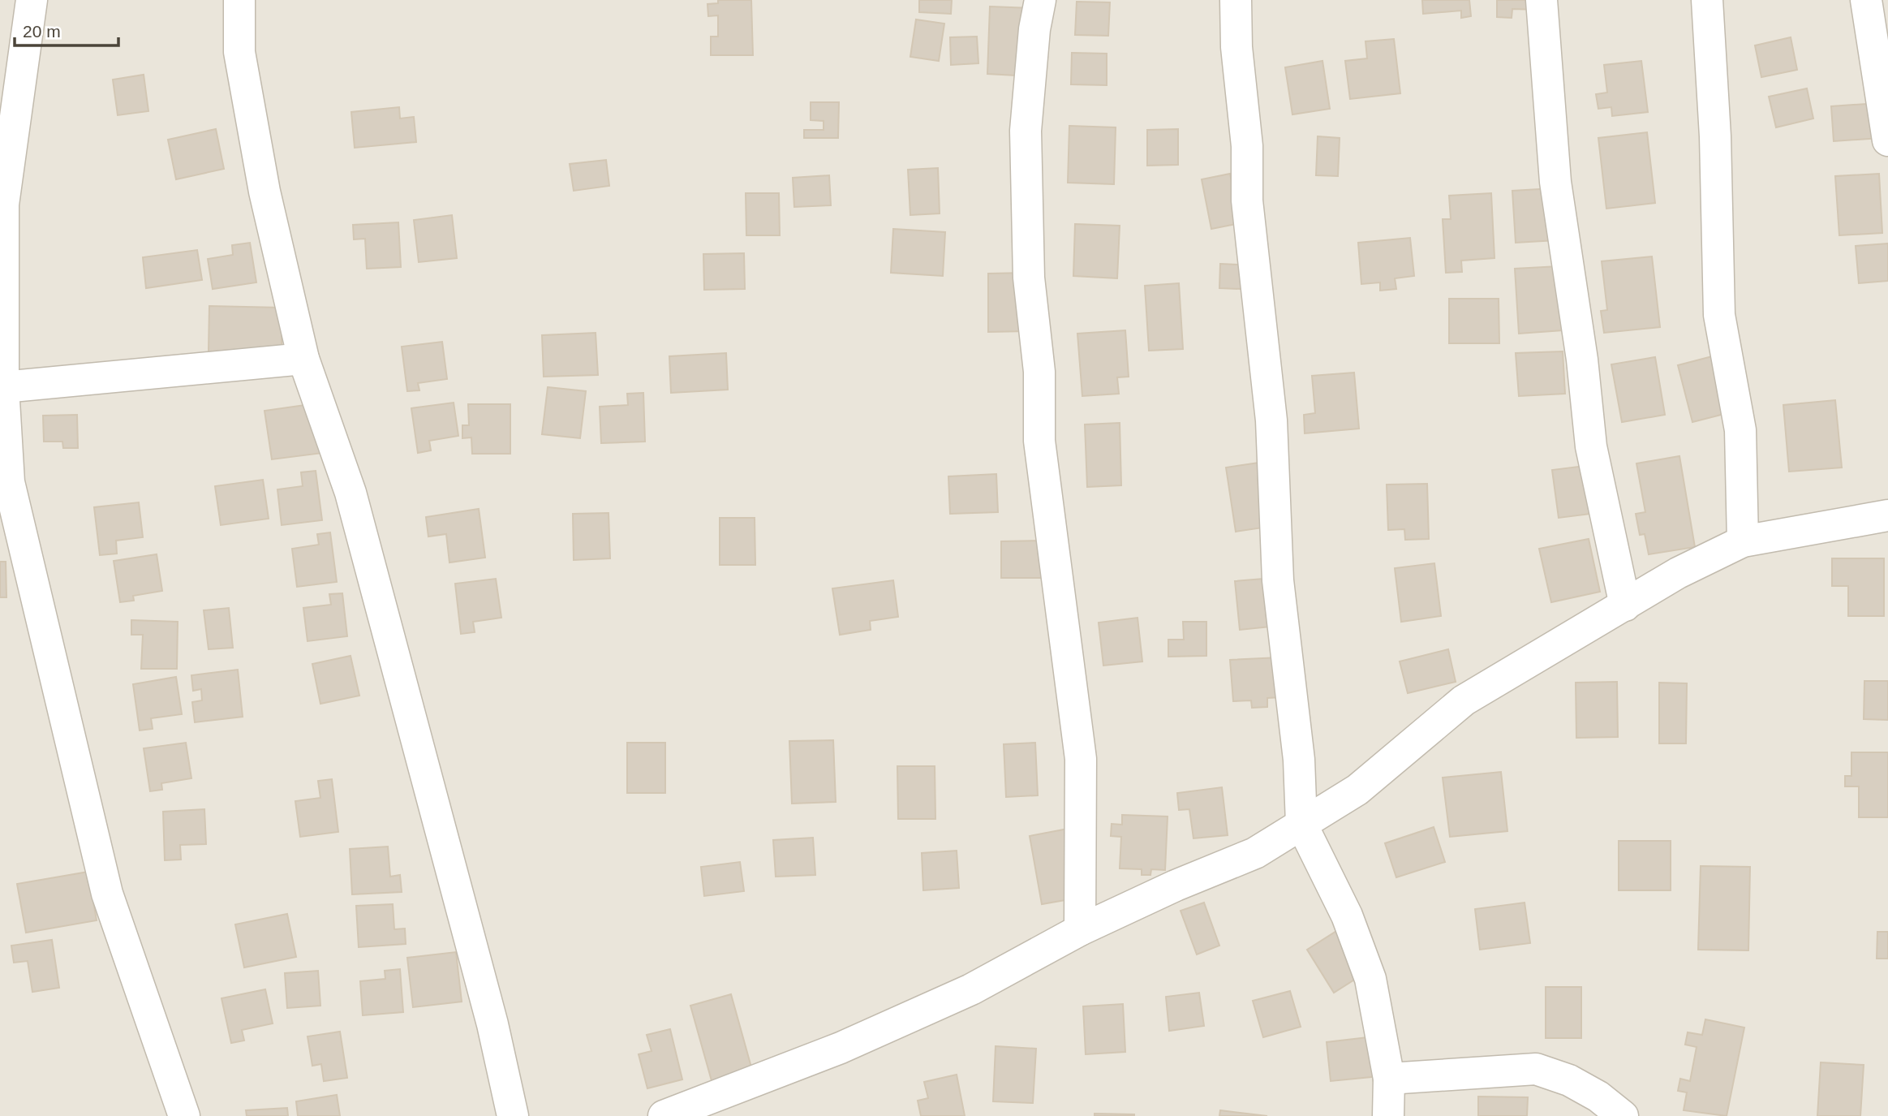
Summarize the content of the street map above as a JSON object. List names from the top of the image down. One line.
{"scale_bar":"20 m"}
